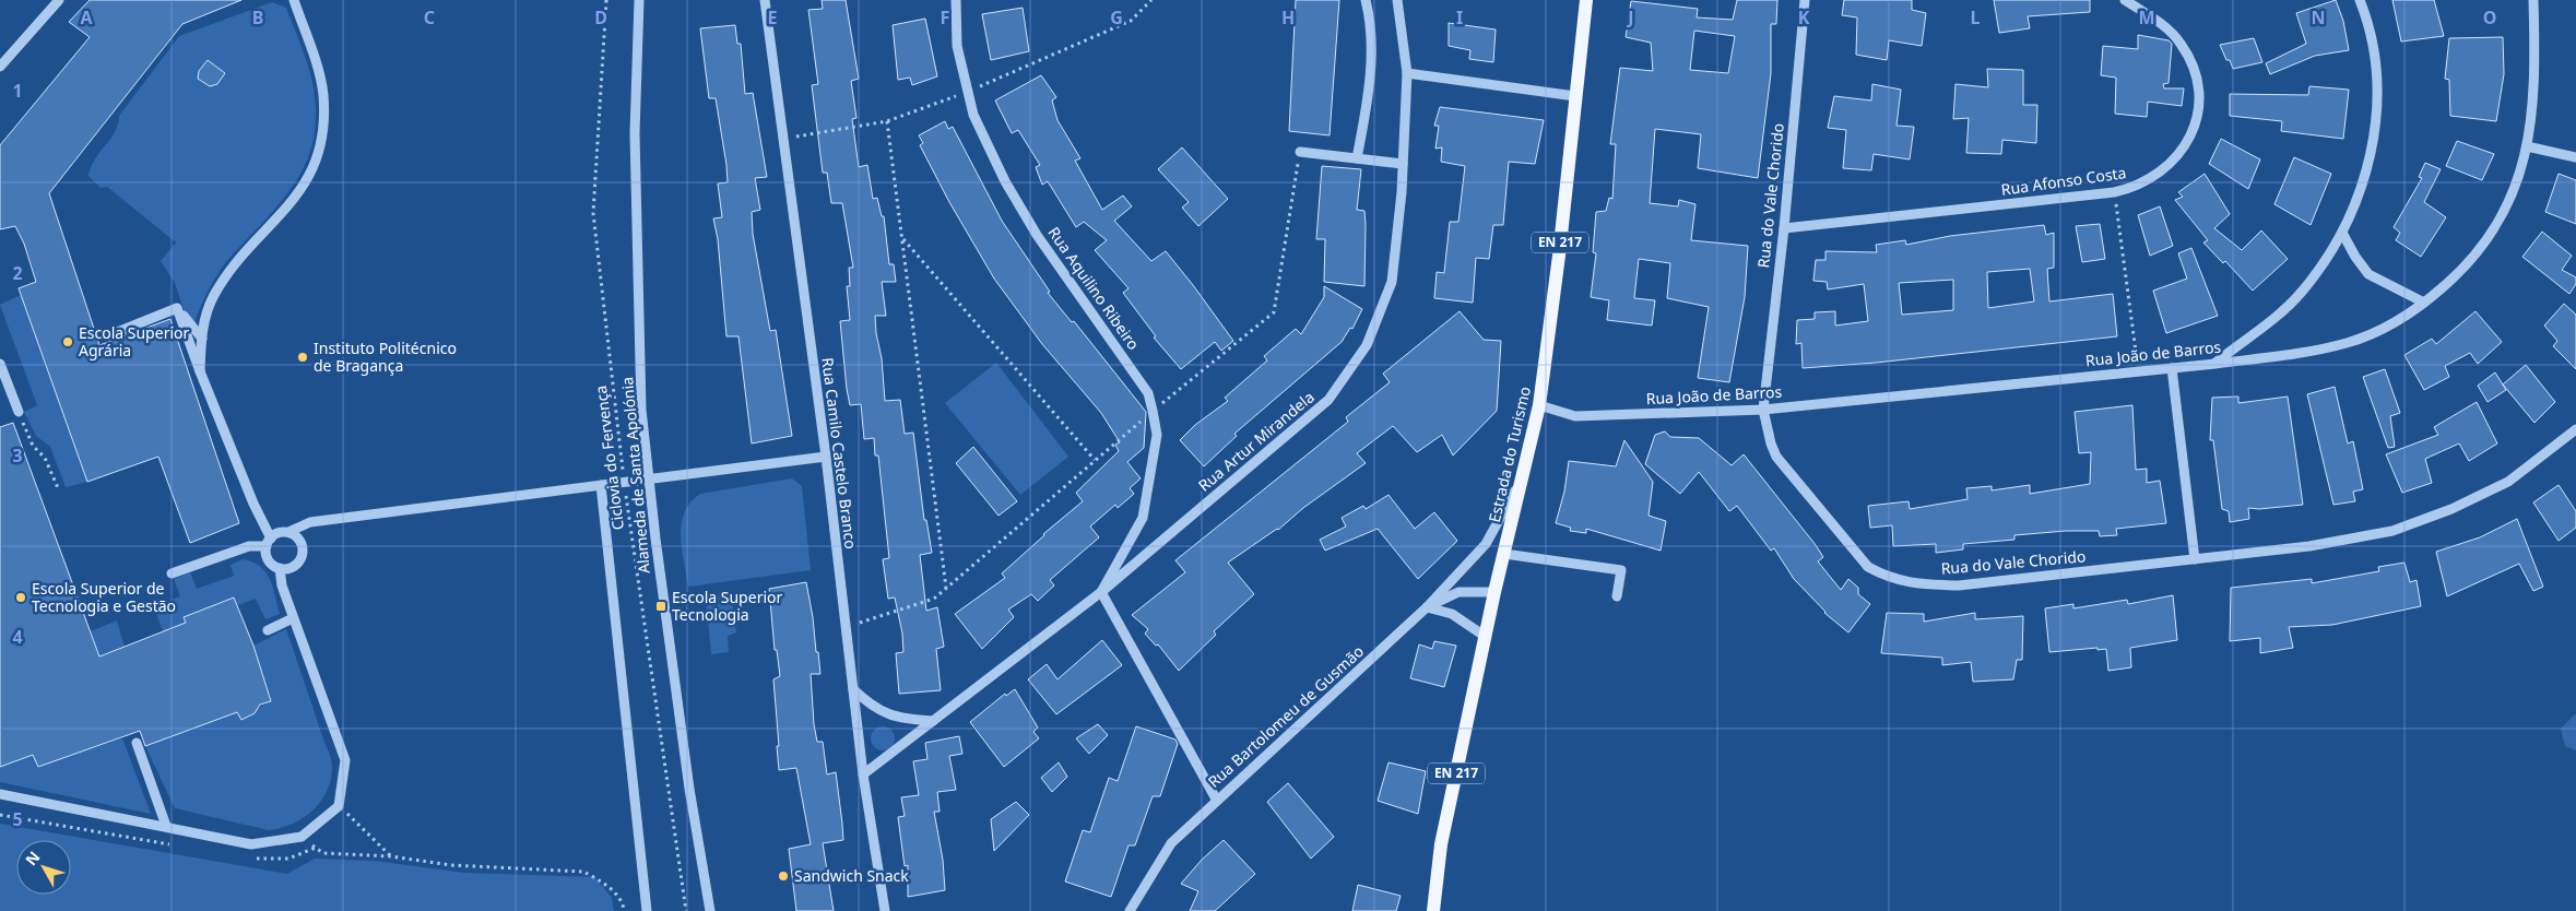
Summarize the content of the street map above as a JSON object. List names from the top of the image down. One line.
{"streets":{"main road":["EN 217","Estrada do Turismo"],"street":["Rua Afonso Costa","Rua do Vale Chorido","Rua Aquilino Ribeiro","Rua João de Barros","Rua Artur Mirandela","Rua Camilo Castelo Branco","Alameda de Santa Apolónia","Rua Bartolomeu de Gusmão"],"path":["Ciclovia do Fervença"]},"crossings":[["Rua Afonso Costa","Rua do Vale Chorido"],["Rua do Vale Chorido","Rua João de Barros"],["Rua Aquilino Ribeiro","Rua Artur Mirandela"],["Rua João de Barros","Estrada do Turismo"],["Rua Artur Mirandela","Rua Camilo Castelo Branco"],["Estrada do Turismo","Rua Bartolomeu de Gusmão"]],"places":{"other":["Escola Superior Agrária","Instituto Politécnico de Bragança","Escola Superior de Tecnologia e Gestão","Sandwich Snack"],"transit":["Escola Superior Tecnologia"]},"north":"top left","grid":{"columns":["A","B","C","D","E","F","G","H","I","J","K","L","M","N","O"],"rows":["1","2","3","4","5"]}}
